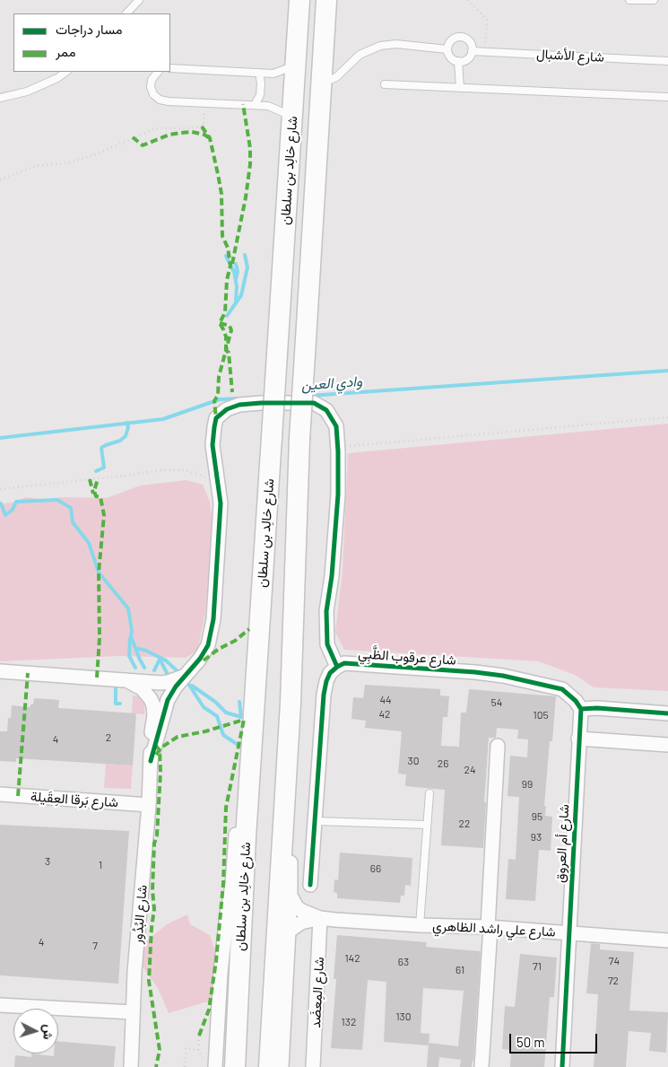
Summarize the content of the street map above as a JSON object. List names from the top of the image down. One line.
{"streets":{"main road":["شارع خالِد بن سلطان"],"street":["شارع عرقوب الظَّبِي","شارع بَرقا العِقَيلة","شارع أم العروق","شارع البُدُور","شارع علي راشد الظاهري","شارع المِعضَد"],"lane":["شارع الأشبال"]},"crossings":[["شارع عرقوب الظَّبِي","شارع أم العروق"],["شارع بَرقا العِقَيلة","شارع البُدُور"],["شارع أم العروق","شارع علي راشد الظاهري"],["شارع علي راشد الظاهري","شارع المِعضَد"]],"water":["وادي العين"],"house_numbers":["44","54","42","105","2","4","30","26","24","99","95","22","93","3","1","66","4","7","142","74","63","71","61","72","130","132"],"legend":["مسار دراجات","ممر"],"scale_bar":"50 m","north":"right"}
